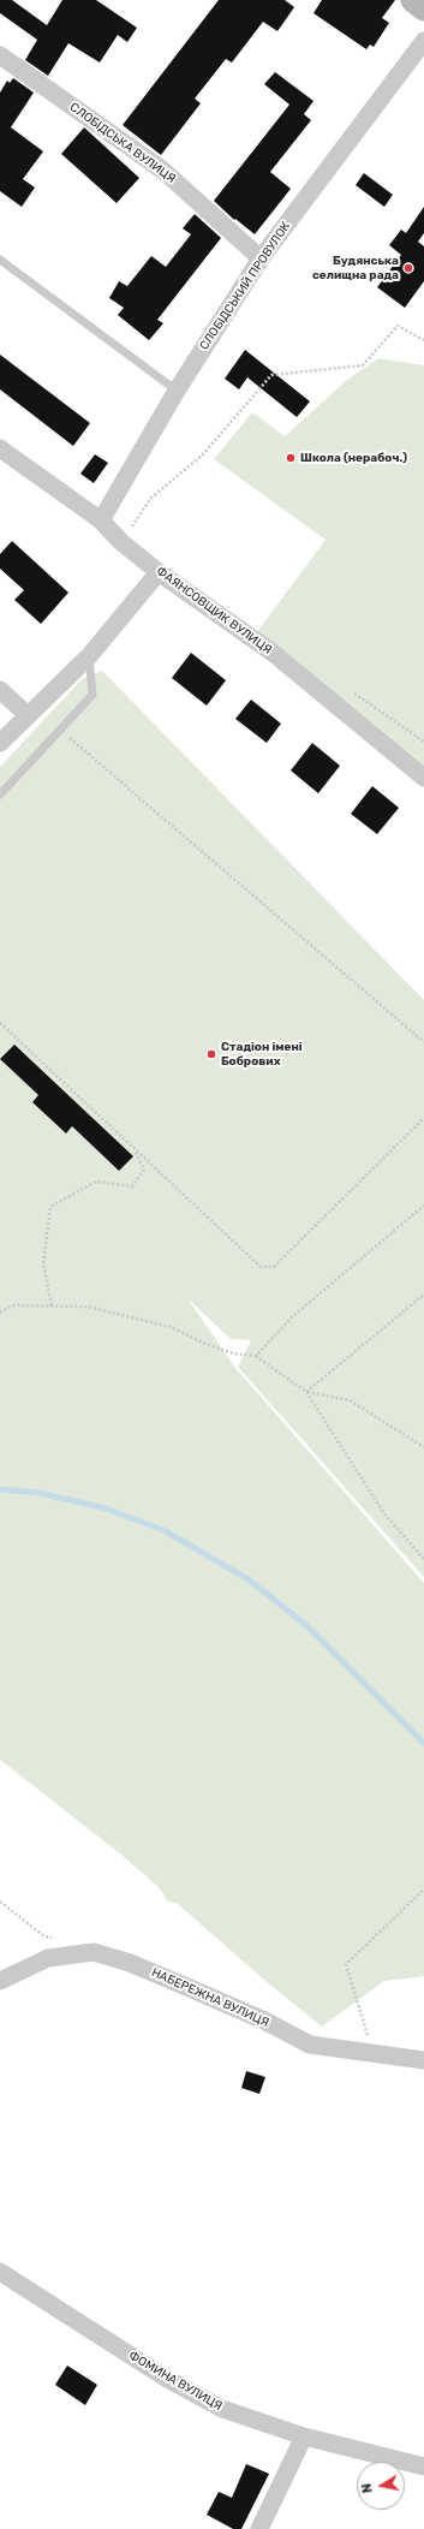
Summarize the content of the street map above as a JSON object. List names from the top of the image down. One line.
{"streets":{"street":["СЛОБІДСЬКА ВУЛИЦЯ","СЛОБІДСЬКИЙ ПРОВУЛОК","ФАЯНСОВЩИК ВУЛИЦЯ","НАБЕРЕЖНА ВУЛИЦЯ","ФОМИНА ВУЛИЦЯ"]},"crossings":[["СЛОБІДСЬКА ВУЛИЦЯ","СЛОБІДСЬКИЙ ПРОВУЛОК"],["СЛОБІДСЬКИЙ ПРОВУЛОК","ФАЯНСОВЩИК ВУЛИЦЯ"]],"places":["Будянська селищна рада","Школа (нерабоч.)","Стадіон імені Бобрових"],"north":"left"}
